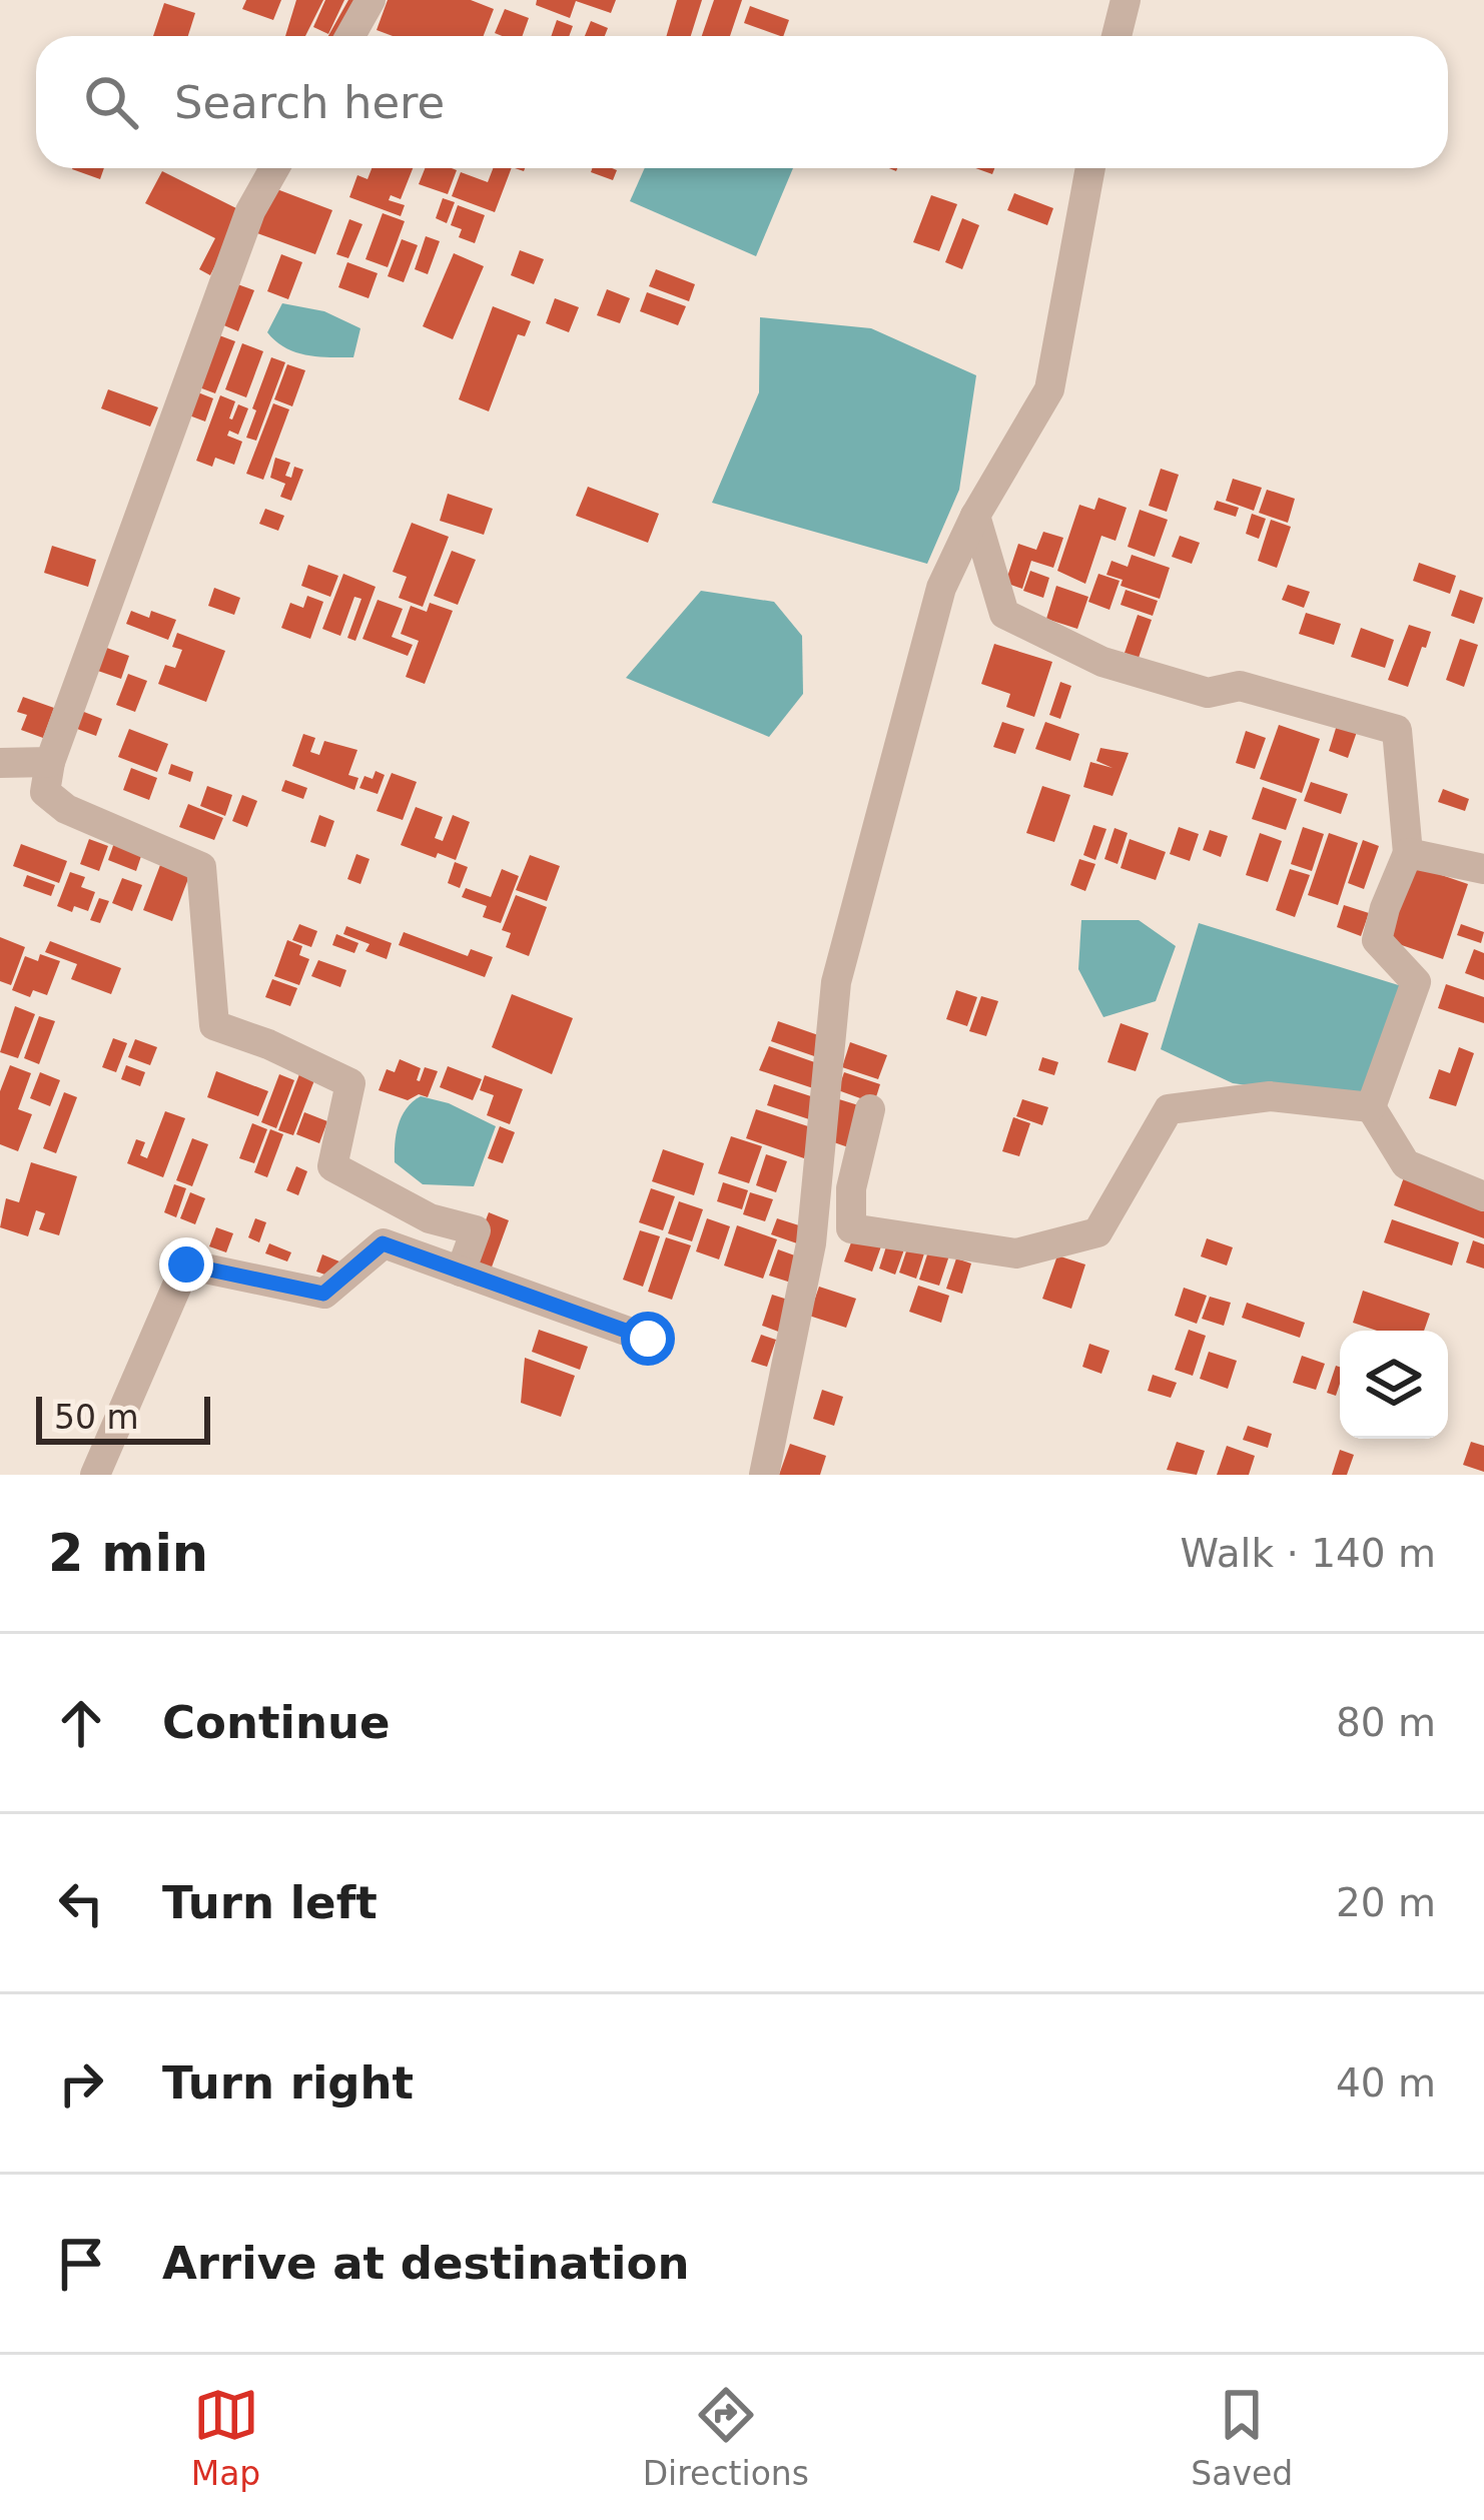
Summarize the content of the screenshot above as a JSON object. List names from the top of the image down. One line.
{"scale_bar":"50 m","page":{"search":"Search here","scale":"50 m","heading":["2 min","Walk · 140 m"],"list":[["Continue","80 m"],["Turn left","20 m"],["Turn right","40 m"],"Arrive at destination"],"nav":["Map","Directions","Saved"]}}
